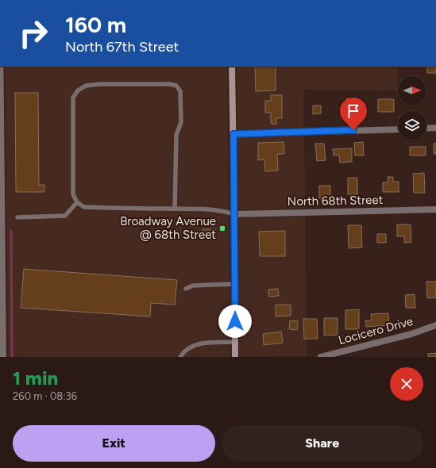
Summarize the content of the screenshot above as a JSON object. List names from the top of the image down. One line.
{"streets":{"street":["North 68th Street","Locicero Drive"]},"places":{"transit":["Broadway Avenue @ 68th Street"]},"north":"right","page":{"turn":["160 m","North 67th Street"],"heading":["1 min","260 m · 08:36"],"buttons":["Exit","Share"]}}
